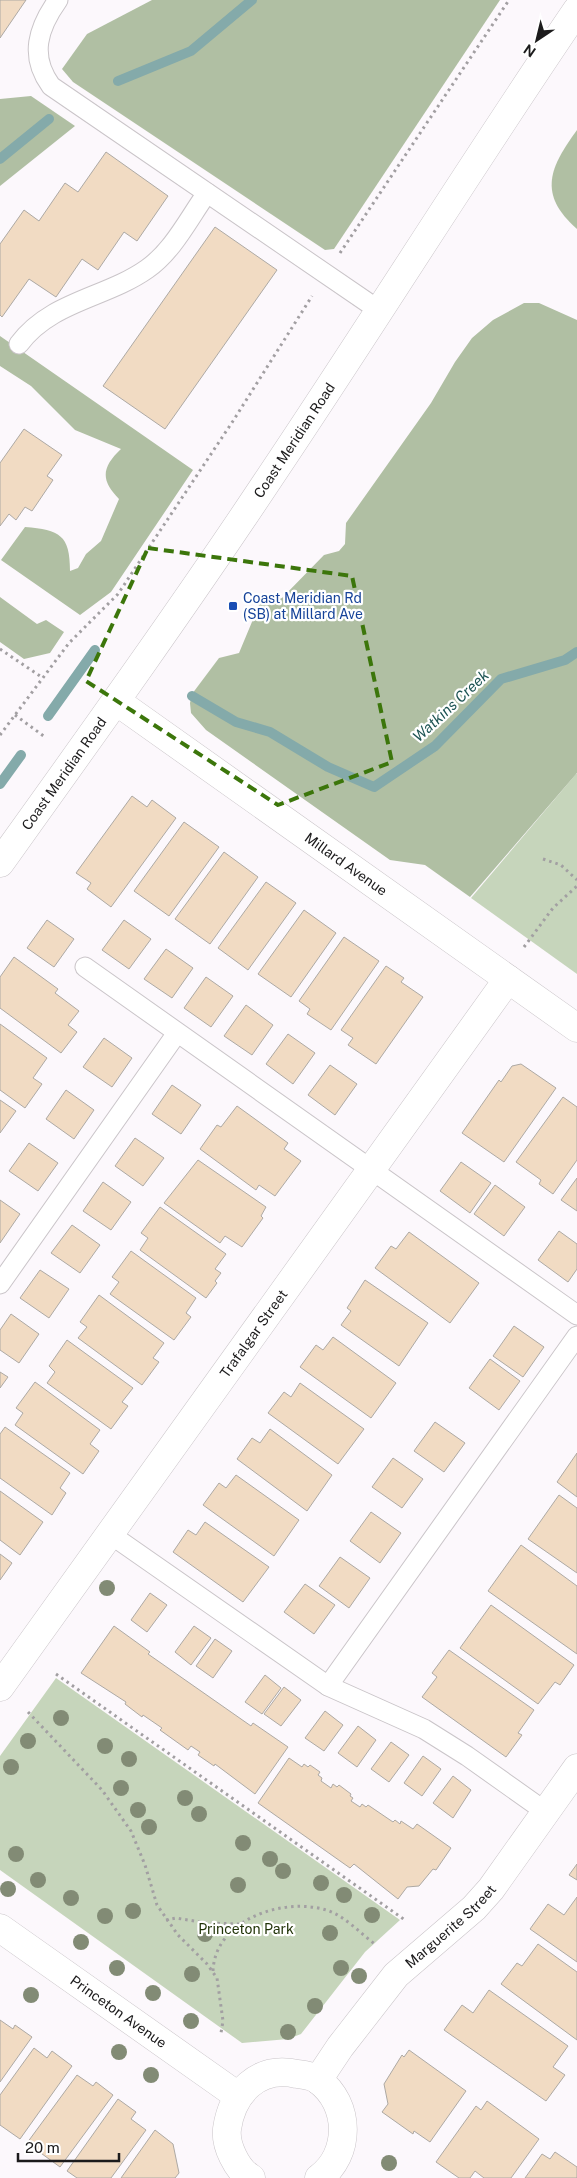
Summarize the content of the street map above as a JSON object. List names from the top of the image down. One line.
{"streets":{"street":["Coast Meridian Road","Millard Avenue","Trafalgar Street","Marguerite Street","Princeton Avenue"]},"crossings":[["Coast Meridian Road","Millard Avenue"],["Millard Avenue","Trafalgar Street"]],"water":["Watkins Creek"],"parks":["Princeton Park"],"places":{"transit":["Coast Meridian Rd (SB) at Millard Ave"]},"scale_bar":"20 m","north":"bottom left"}
